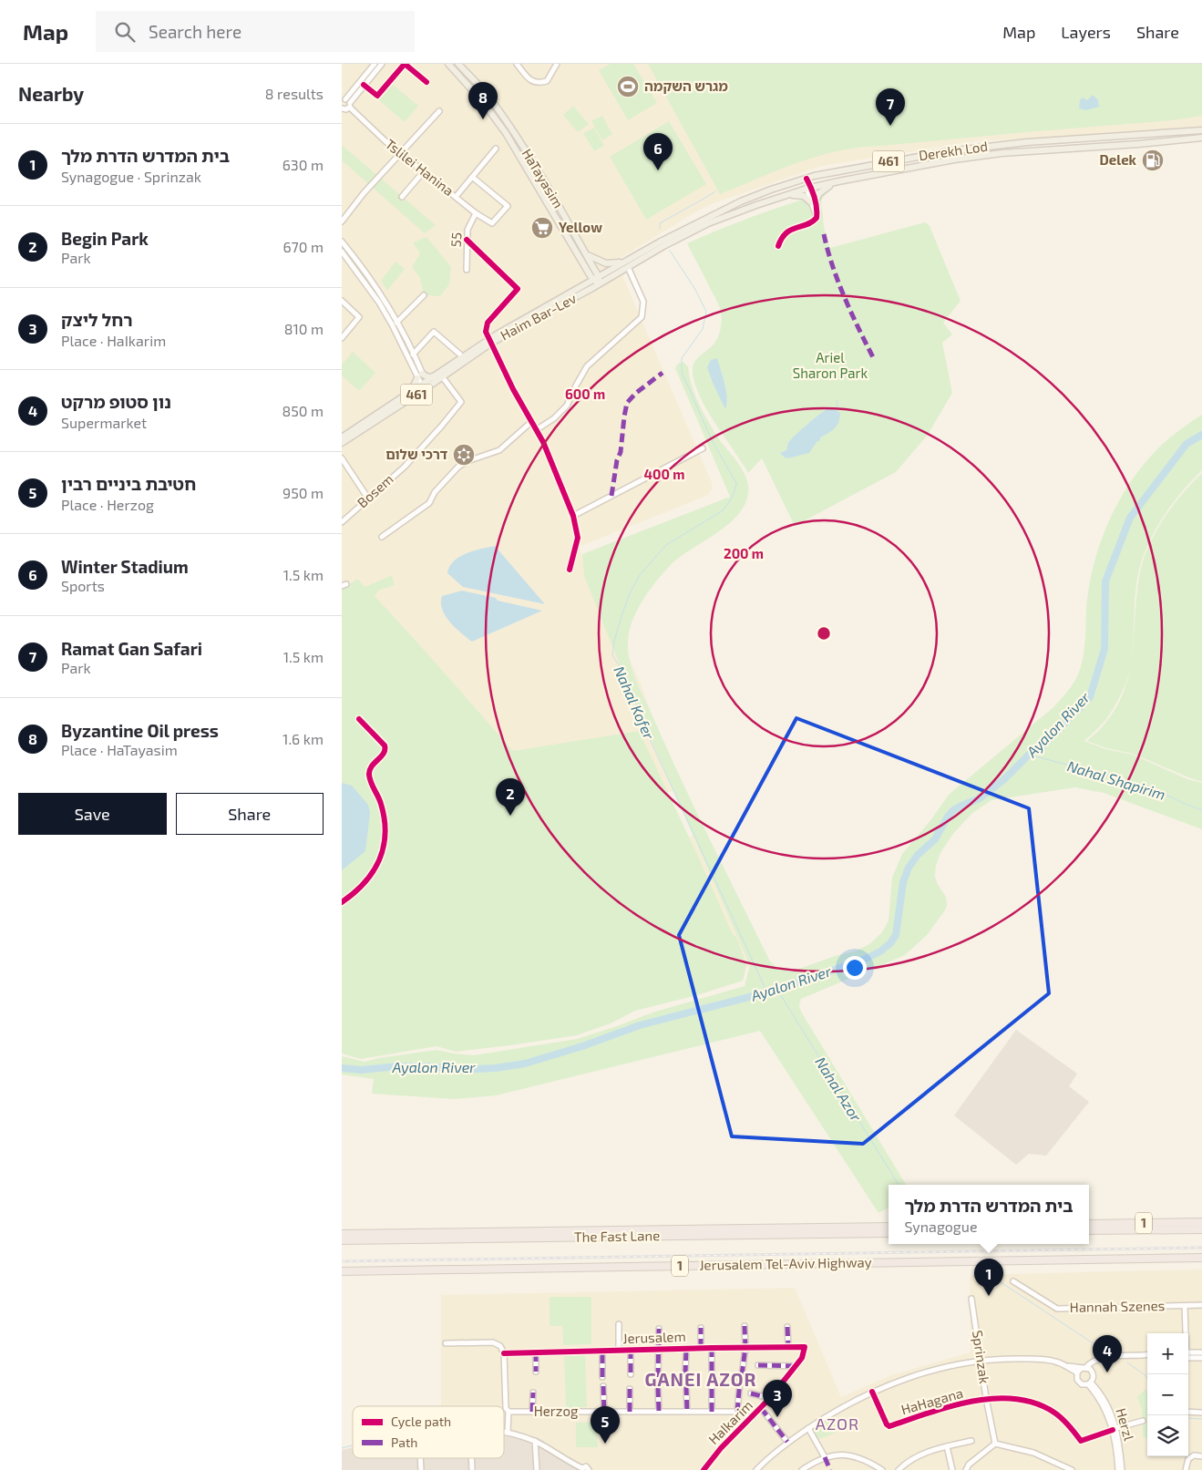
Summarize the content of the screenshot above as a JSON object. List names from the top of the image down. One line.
{"streets":{"highway":["1","The Fast Lane","Jerusalem Tel-Aviv Highway"],"main road":["Derekh Lod","461","HaTayasim","Haim Bar-Lev"],"street":["Tslilei Hanina","55","Bosem","Hannah Szenes","Jerusalem","Sprinzak","HaHagana","Herzog","HaIkarim","Herzl"]},"crossings":[["Derekh Lod","HaTayasim"],["Derekh Lod","Haim Bar-Lev"],["Tslilei Hanina","55"],["HaTayasim","Haim Bar-Lev"],["Haim Bar-Lev","Bosem"],["Jerusalem","HaIkarim"],["Sprinzak","HaHagana"],["HaHagana","Herzl"],["Herzog","HaIkarim"]],"districts":["GANEI AZOR","AZOR"],"water":["Nahal Kofer","Ayalon River","Nahal Shapirim","Nahal Azor"],"parks":["Ariel Sharon Park"],"places":{"sports":["מגרש השקמה"],"fuel station":["Delek"],"supermarket":["Yellow"],"synagogue":["דרכי שלום"]},"legend":["Cycle path","Path"],"page":{"header":"Map","search":"Search here","nav":["Map","Layers","Share"],"heading":["Nearby","8 results"],"pins":["8","7","6","2","1","4","3","5"],"list":[{"mark":"1","name":"בית המדרש הדרת מלך","note":"Synagogue · Sprinzak","value":"630 m"},{"mark":"2","name":"Begin Park","note":"Park","value":"670 m"},{"mark":"3","name":"רחל ליצק","note":"Place · HaIkarim","value":"810 m"},{"mark":"4","name":"נון סטופ מרקט","note":"Supermarket","value":"850 m"},{"mark":"5","name":"חטיבת ביניים רבין","note":"Place · Herzog","value":"950 m"},{"mark":"6","name":"Winter Stadium","note":"Sports","value":"1.5 km"},{"mark":"7","name":"Ramat Gan Safari","note":"Park","value":"1.5 km"},{"mark":"8","name":"Byzantine Oil press","note":"Place · HaTayasim","value":"1.6 km"}],"buttons":["Save","Share"],"popup":["בית המדרש הדרת מלך","Synagogue"],"map_buttons":["+","−"]},"rings":["600 m","400 m","200 m"]}
